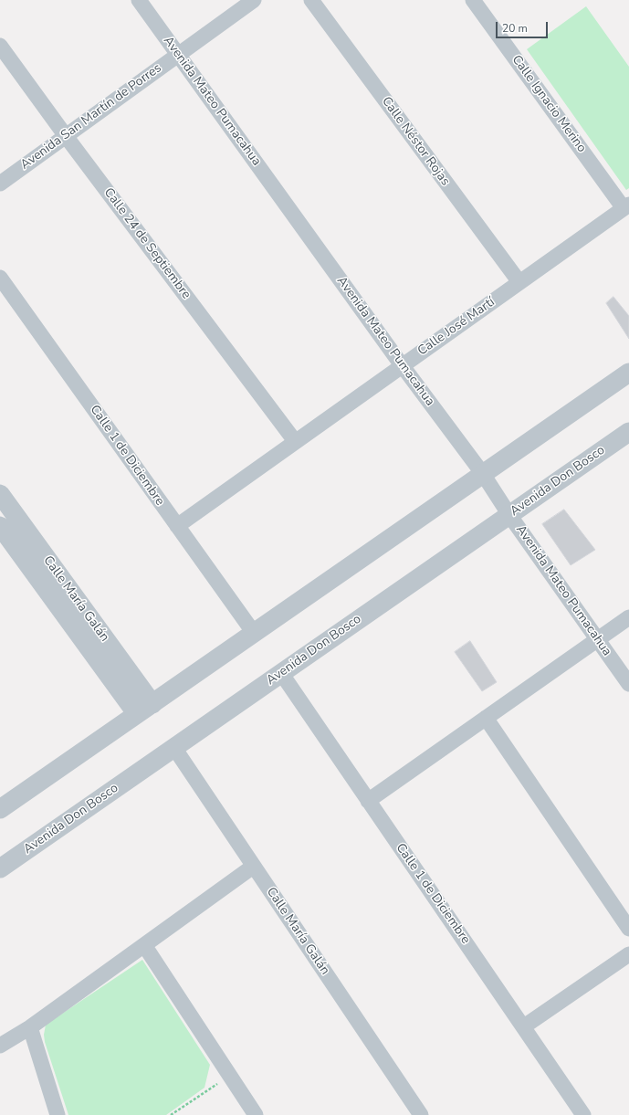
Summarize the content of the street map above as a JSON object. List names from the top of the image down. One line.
{"streets":{"street":["Avenida Mateo Pumacahua","Calle Ignacio Merino","Avenida San Martín de Porres","Calle Néstor Rojas","Calle 24 de Septiembre","Calle José Martí","Calle 1 de Diciembre","Avenida Don Bosco","Calle María Galán"]},"crossings":[["Avenida Mateo Pumacahua","Avenida San Martín de Porres"],["Avenida Mateo Pumacahua","Calle José Martí"],["Avenida Mateo Pumacahua","Avenida Don Bosco"],["Calle Ignacio Merino","Calle José Martí"],["Avenida San Martín de Porres","Calle 24 de Septiembre"],["Calle Néstor Rojas","Calle José Martí"],["Calle 24 de Septiembre","Calle José Martí"],["Calle José Martí","Calle 1 de Diciembre"],["Calle 1 de Diciembre","Avenida Don Bosco"],["Avenida Don Bosco","Calle María Galán"]],"scale_bar":"20 m"}
